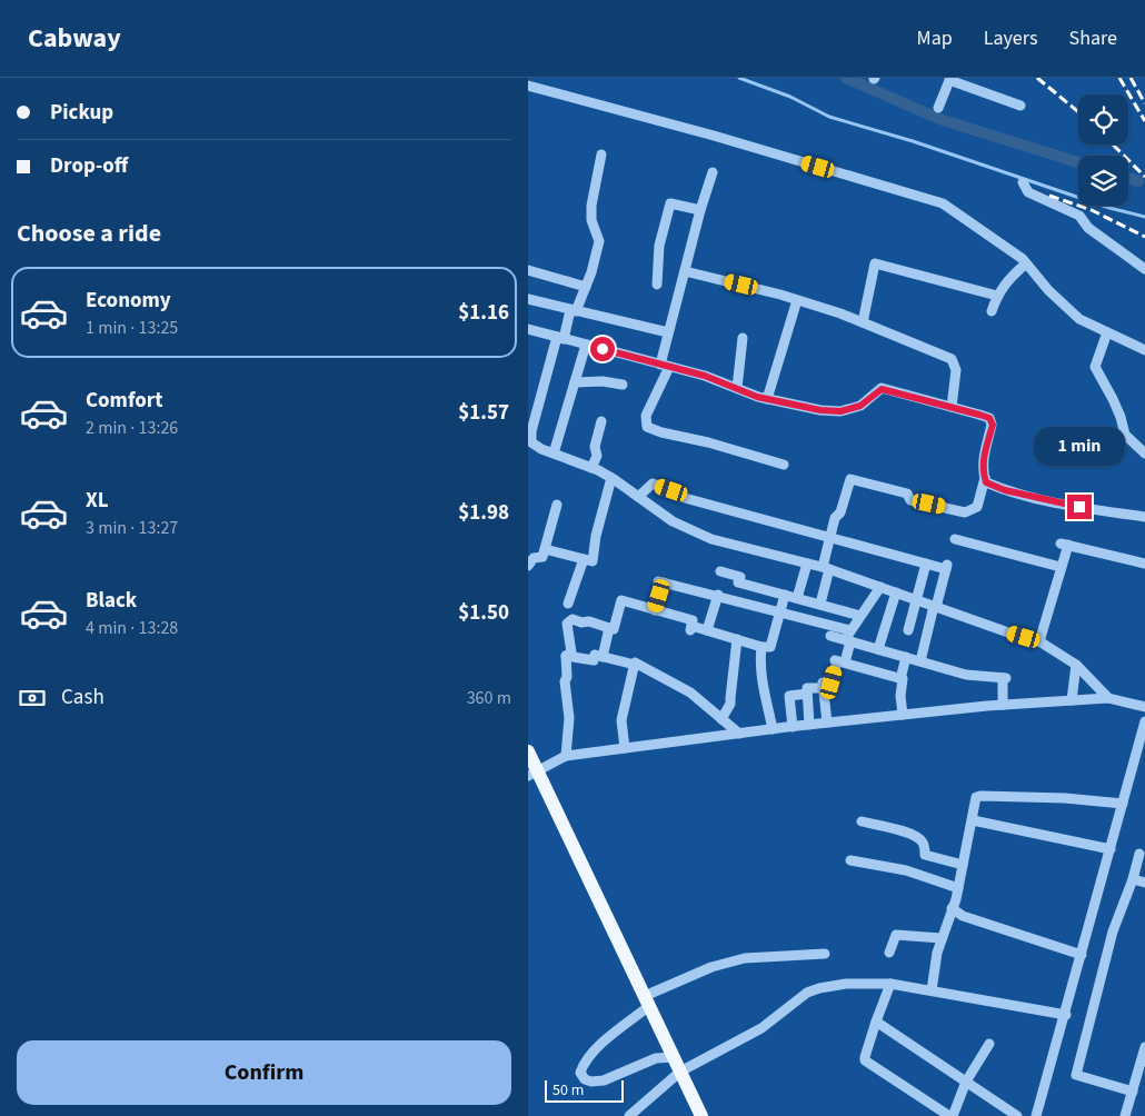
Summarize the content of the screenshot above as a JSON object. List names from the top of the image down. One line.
{"scale_bar":"50 m","page":{"header":"Cabway","nav":["Map","Layers","Share"],"banner":["Pickup","Drop-off"],"heading":"Choose a ride","list":[{"name":"Economy","note":"1 min · 13:25","value":"$1.16"},{"name":"Comfort","note":"2 min · 13:26","value":"$1.57"},{"name":"XL","note":"3 min · 13:27","value":"$1.98"},{"name":"Black","note":"4 min · 13:28","value":"$1.50"}],"bubble":"1 min","pay":["Cash","360 m"],"buttons":"Confirm","scale":"50 m"}}
